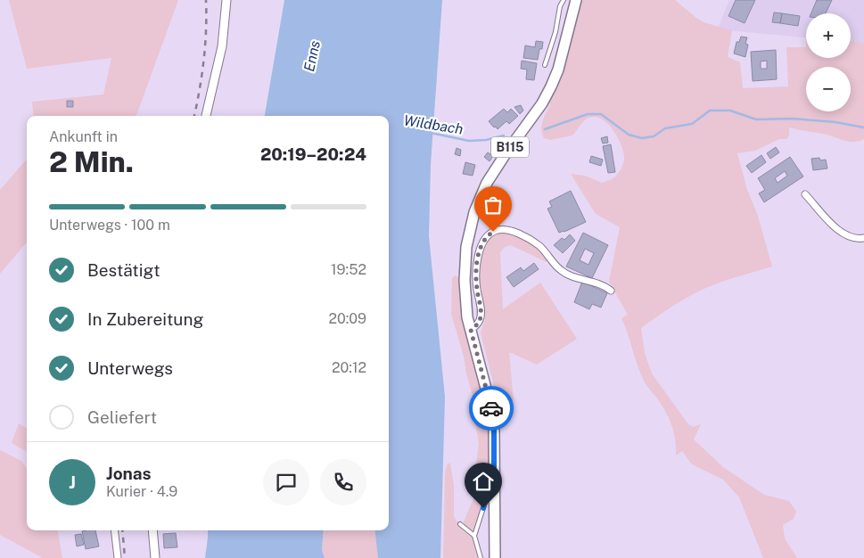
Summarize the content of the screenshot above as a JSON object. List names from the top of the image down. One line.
{"streets":{"main road":["B115"]},"water":["Enns","Wildbach"],"page":{"map_buttons":["+","−"],"heading":["2 Min.","Ankunft in","20:19–20:24"],"panel":["Jonas","Kurier · 4.9"],"bar":"Unterwegs · 100 m","list":[["Bestätigt","19:52"],["In Zubereitung","20:09"],["Unterwegs","20:12"],"Geliefert"],"round":"J"}}
